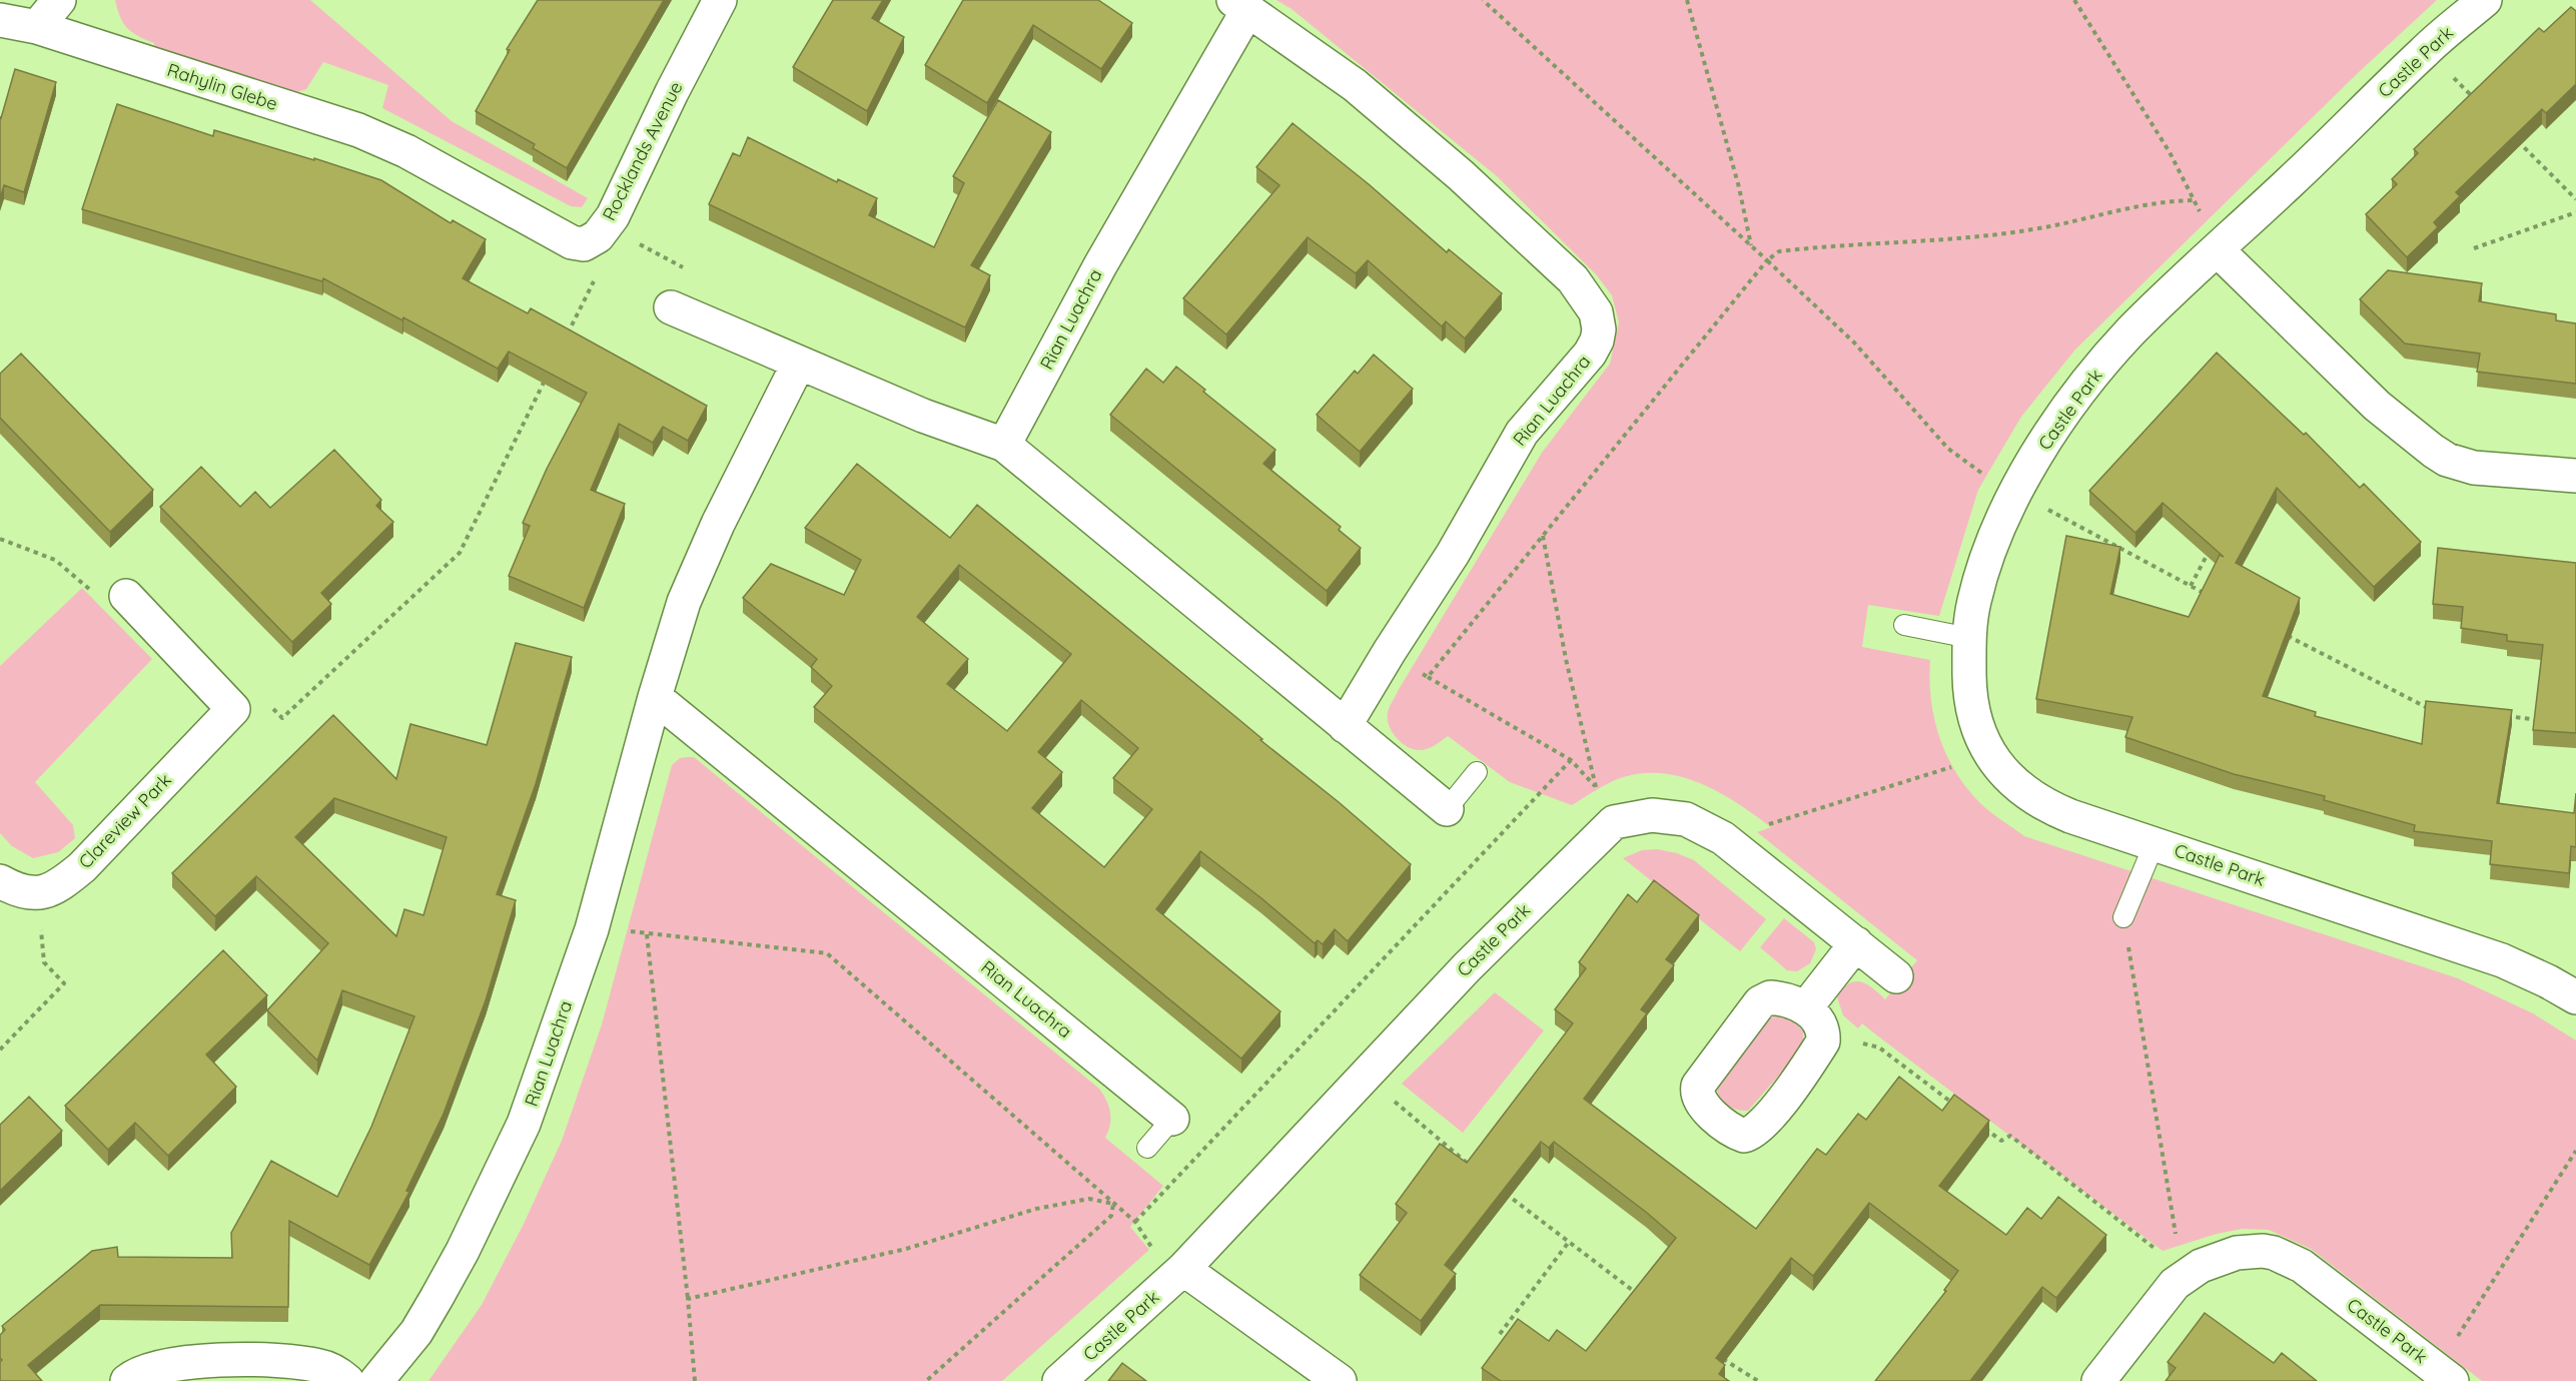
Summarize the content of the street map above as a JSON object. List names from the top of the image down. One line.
{"streets":{"street":["Castle Park","Rahylin Glebe","Rocklands Avenue","Rian Luachra","Clareview Park"]},"crossings":[["Rahylin Glebe","Rocklands Avenue"]]}
